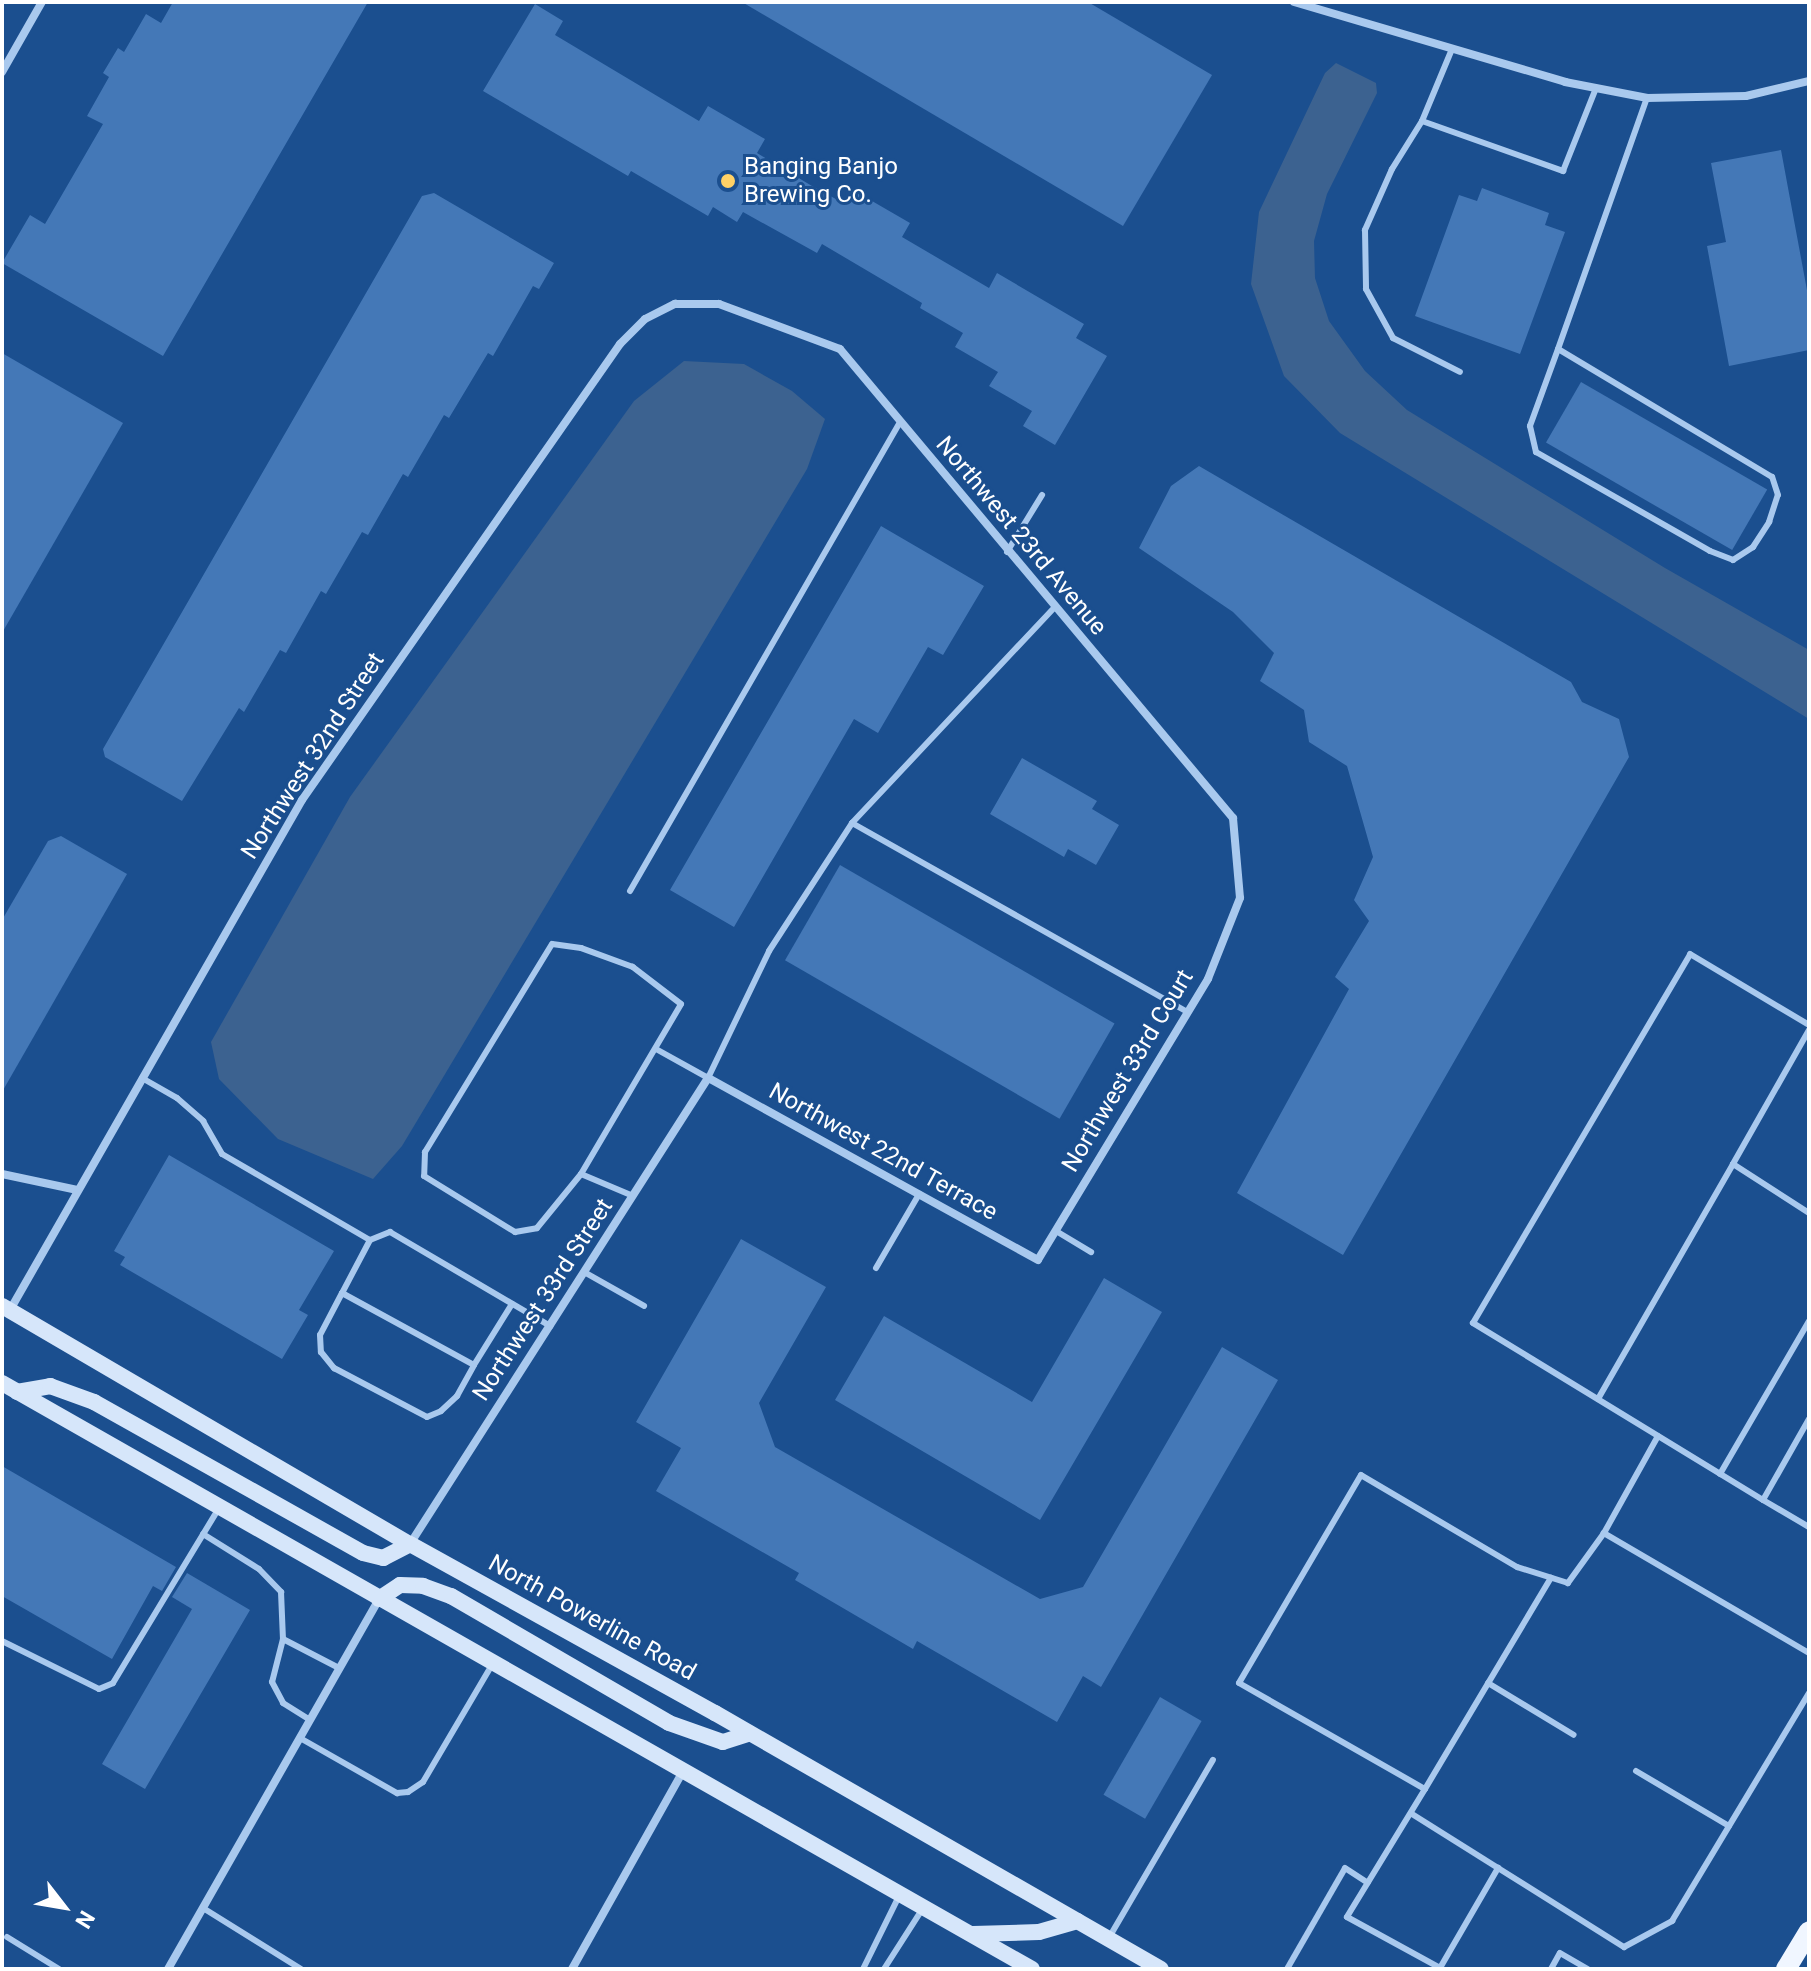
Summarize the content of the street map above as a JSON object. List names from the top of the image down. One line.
{"streets":{"main road":["North Powerline Road"],"street":["Northwest 23rd Avenue","Northwest 32nd Street","Northwest 33rd Court","Northwest 22nd Terrace","Northwest 33rd Street"]},"crossings":[["Northwest 23rd Avenue","Northwest 32nd Street"],["Northwest 23rd Avenue","Northwest 33rd Court"],["Northwest 32nd Street","North Powerline Road"],["Northwest 33rd Court","Northwest 22nd Terrace"],["Northwest 22nd Terrace","Northwest 33rd Street"],["Northwest 33rd Street","North Powerline Road"]],"places":["Banging Banjo Brewing Co."],"north":"bottom right"}
